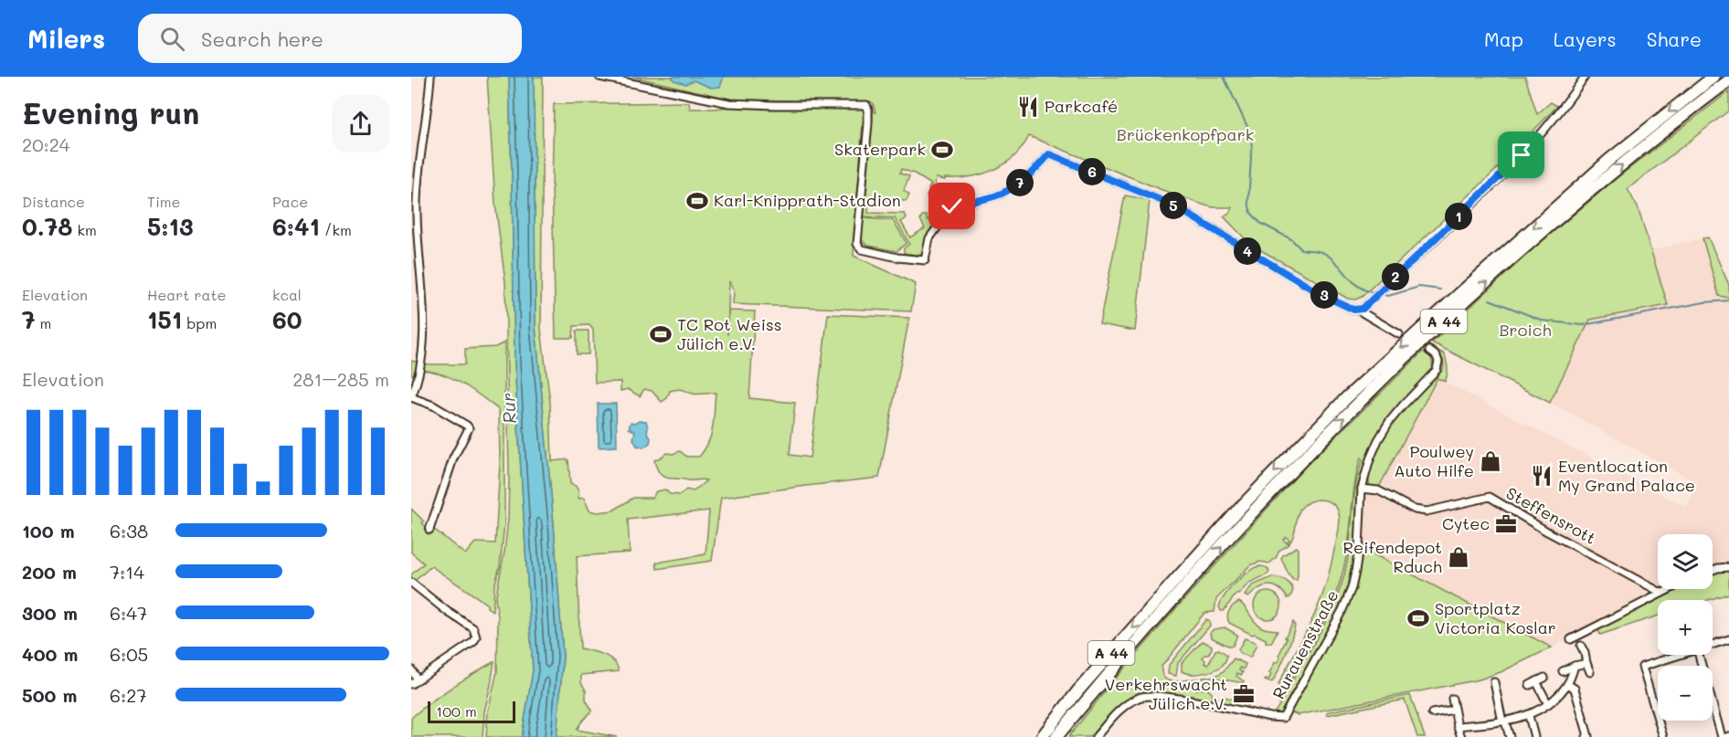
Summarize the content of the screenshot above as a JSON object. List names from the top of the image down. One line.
{"streets":{"highway":["A 44"],"street":["Steffensrott","Rurauenstraße"]},"crossings":[["Steffensrott","Rurauenstraße"]],"water":["Rur"],"parks":["Brückenkopfpark","Broich"],"places":{"restaurant":["Parkcafé","Eventlocation My Grand Palace"],"sports":["Skaterpark","Karl-Knipprath-Stadion","TC Rot Weiss Jülich e.V.","Sportplatz Victoria Koslar"],"shop":["Poulwey Auto Hilfe","Reifendepot Rduch"],"office":["Cytec","Verkehrswacht Jülich e.V."]},"scale_bar":"100 m","page":{"header":"Milers","search":"Search here","nav":["Map","Layers","Share"],"heading":["Evening run","20:24"],"pins":["6","7","5","1","4","2","3"],"stats":[["Distance","0.78 km"],["Time","5:13"],["Pace","6:41 /km"],["Elevation","7 m"],["Heart rate","151 bpm"],["kcal","60"]],"chart":["Elevation","281–285 m"],"list":[{"name":"100 m","note":"6:38"},{"name":"200 m","note":"7:14"},{"name":"300 m","note":"6:47"},{"name":"400 m","note":"6:05"},{"name":"500 m","note":"6:27"}],"map_buttons":["+","−"],"scale":"100 m"}}
